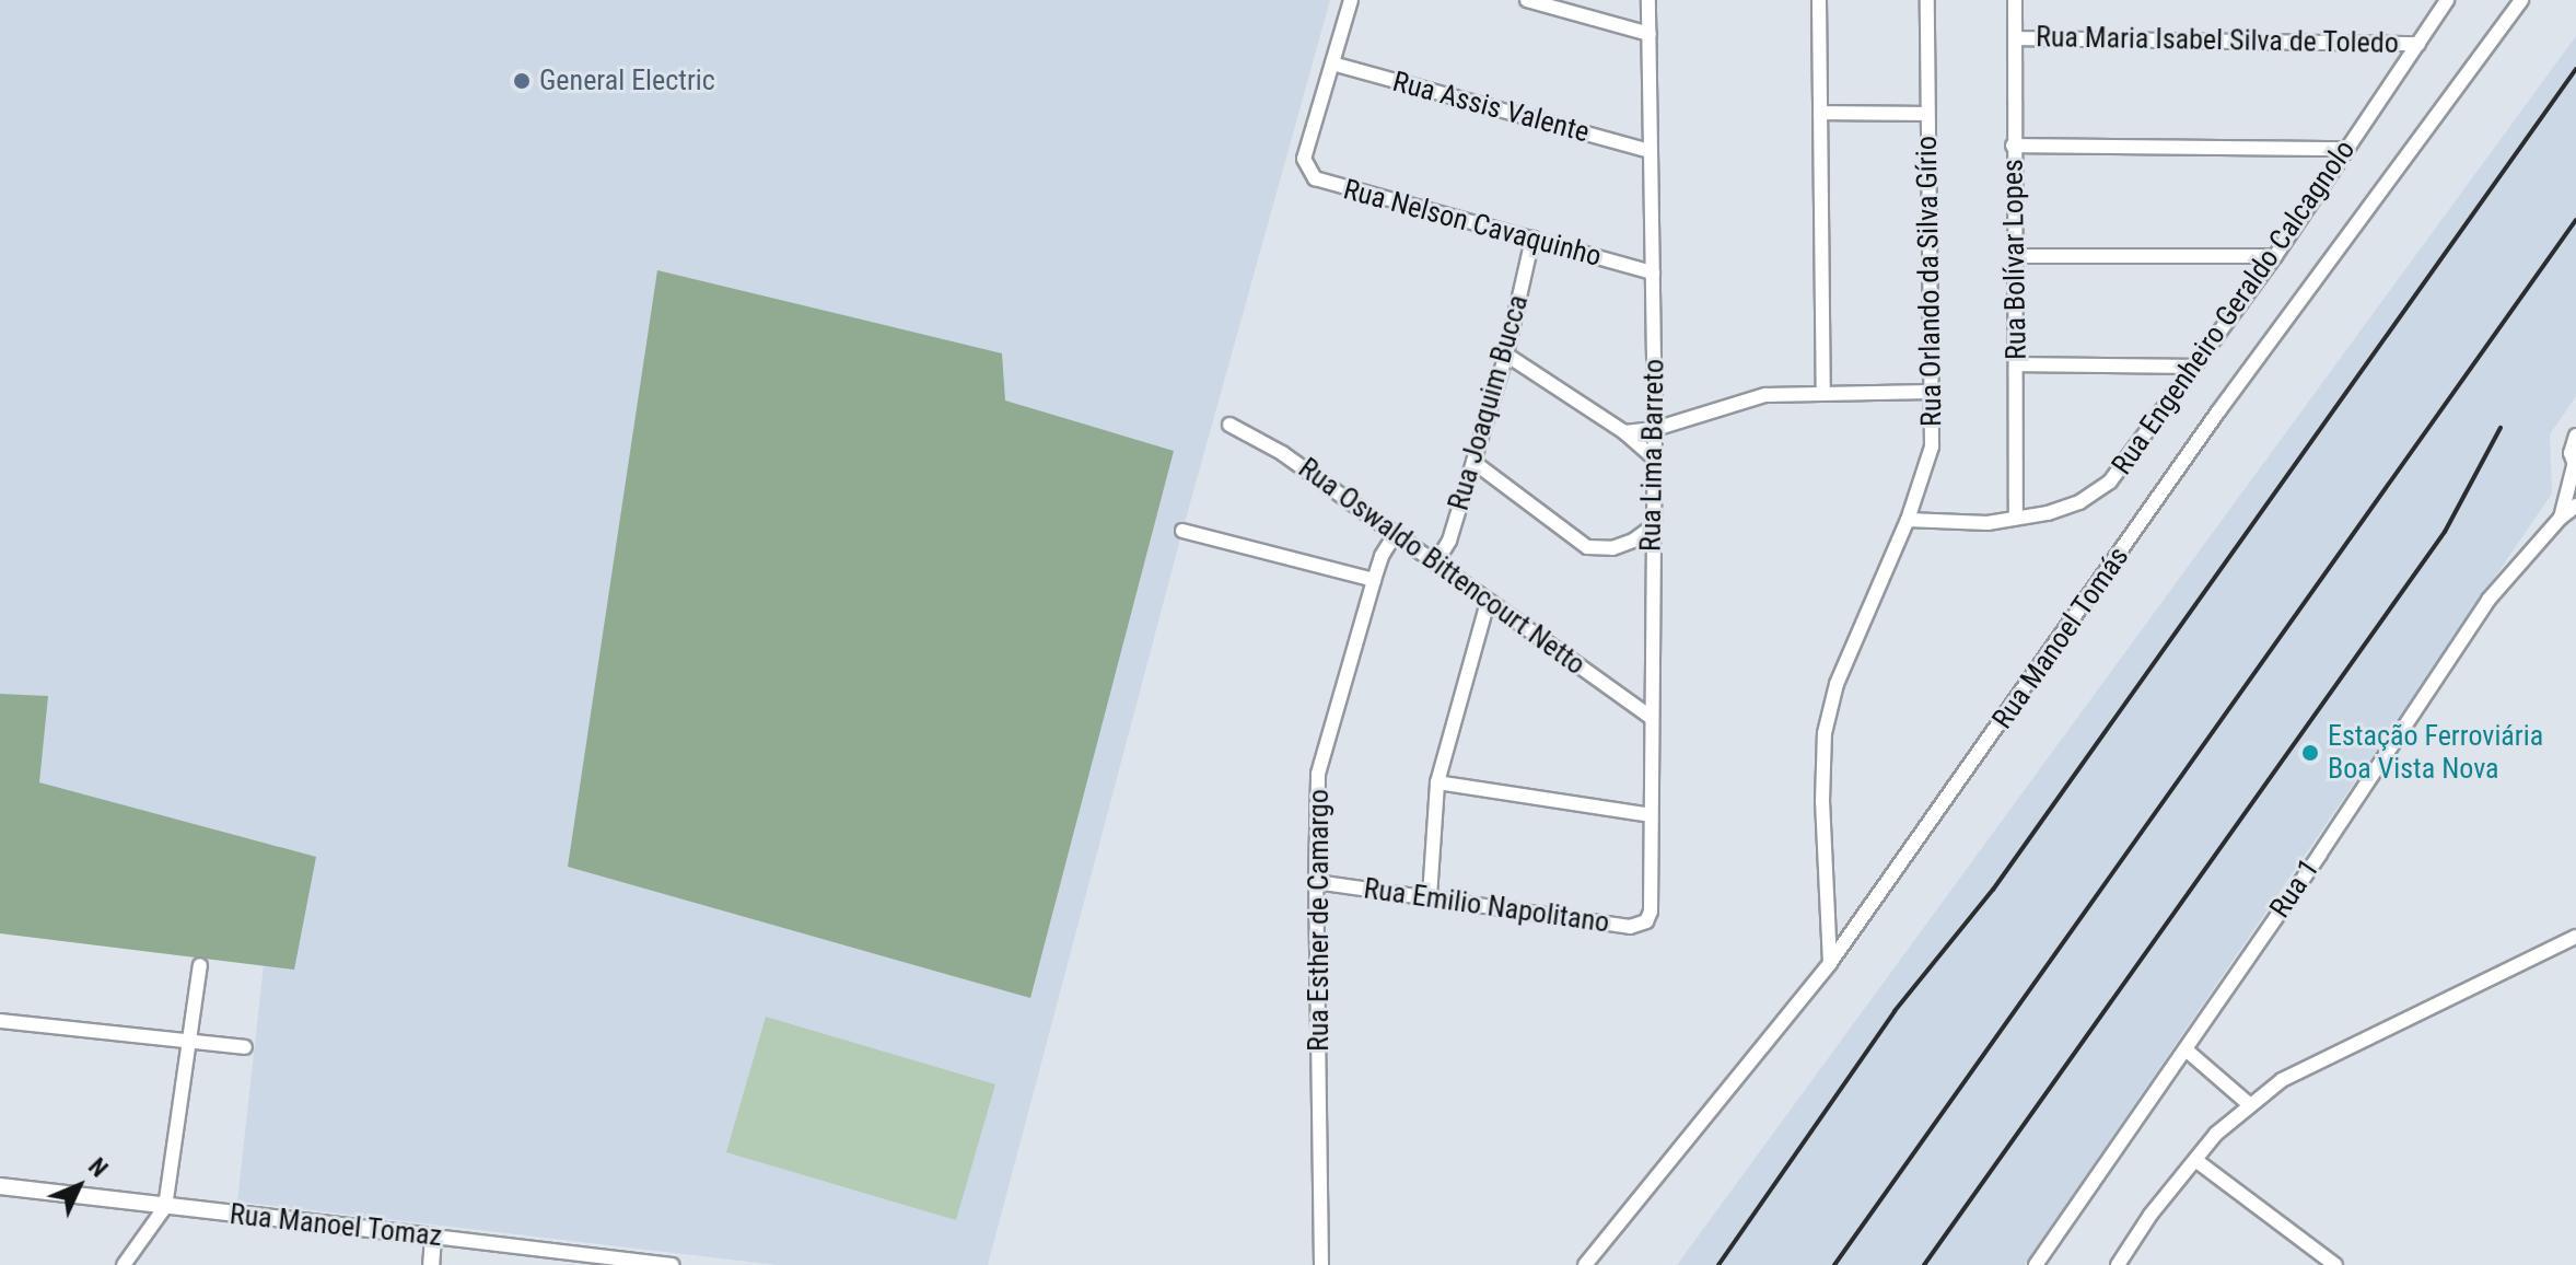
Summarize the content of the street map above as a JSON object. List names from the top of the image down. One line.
{"streets":{"street":["Rua Maria Isabel Silva de Toledo","Rua Assis Valente","Rua Nelson Cavaquinho","Rua Bolívar Lopes","Rua Orlando da Silva Gírio","Rua Engenheiro Geraldo Calcagnolo","Rua Joaquim Bucca","Rua Lima Barreto","Rua Oswaldo Bittencourt Netto","Rua Manoel Tomás","Rua 1","Rua Emilio Napolitano","Rua Esther de Camargo","Rua Manoel Tomaz"]},"crossings":[["Rua Maria Isabel Silva de Toledo","Rua Bolívar Lopes"],["Rua Maria Isabel Silva de Toledo","Rua Engenheiro Geraldo Calcagnolo"],["Rua Assis Valente","Rua Nelson Cavaquinho"],["Rua Assis Valente","Rua Lima Barreto"],["Rua Nelson Cavaquinho","Rua Joaquim Bucca"],["Rua Nelson Cavaquinho","Rua Lima Barreto"],["Rua Bolívar Lopes","Rua Engenheiro Geraldo Calcagnolo"],["Rua Orlando da Silva Gírio","Rua Engenheiro Geraldo Calcagnolo"],["Rua Orlando da Silva Gírio","Rua Manoel Tomás"],["Rua Joaquim Bucca","Rua Oswaldo Bittencourt Netto"],["Rua Lima Barreto","Rua Oswaldo Bittencourt Netto"],["Rua Lima Barreto","Rua Emilio Napolitano"],["Rua Oswaldo Bittencourt Netto","Rua Esther de Camargo"],["Rua Emilio Napolitano","Rua Esther de Camargo"]],"places":["General Electric","Estação Ferroviária Boa Vista Nova"],"north":"top right"}
